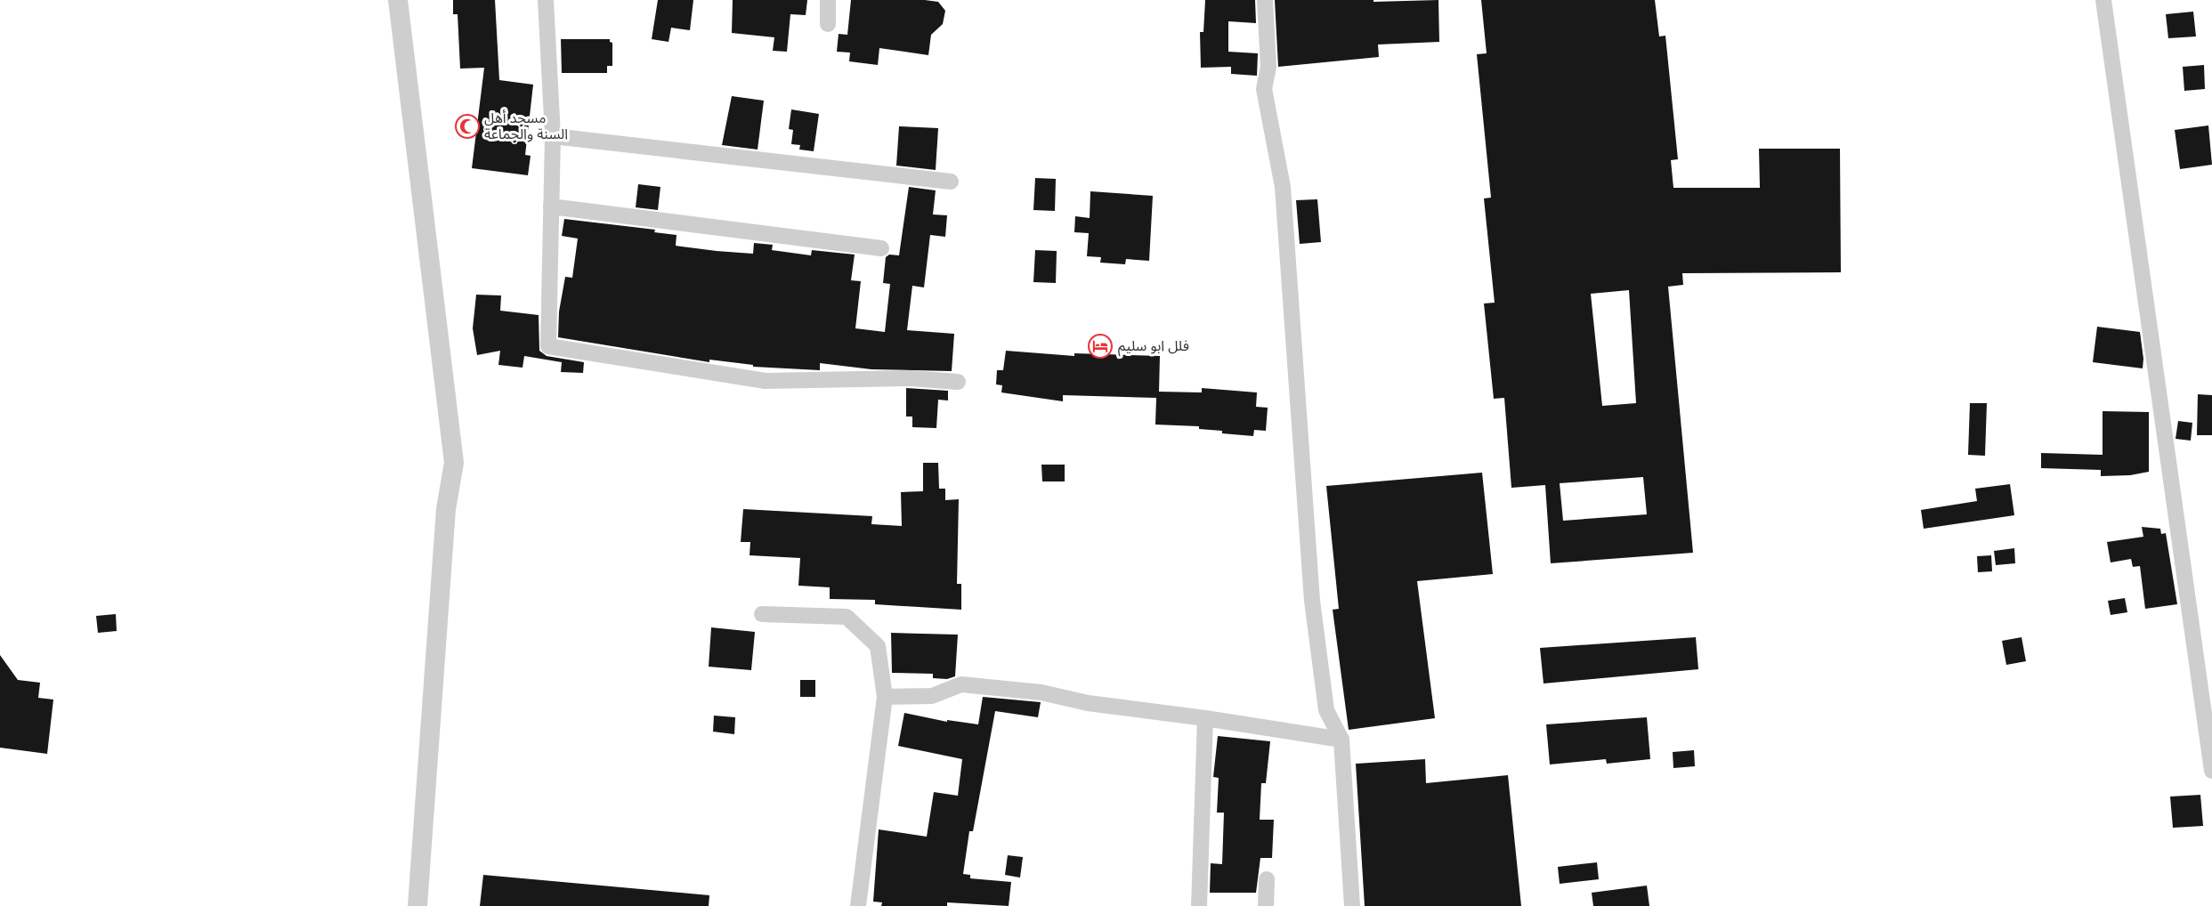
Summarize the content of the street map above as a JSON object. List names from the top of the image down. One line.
{"places":{"mosque":["مسجد أهل السنة والجماعة"],"hotel":["فلل ابو سليم"]}}
